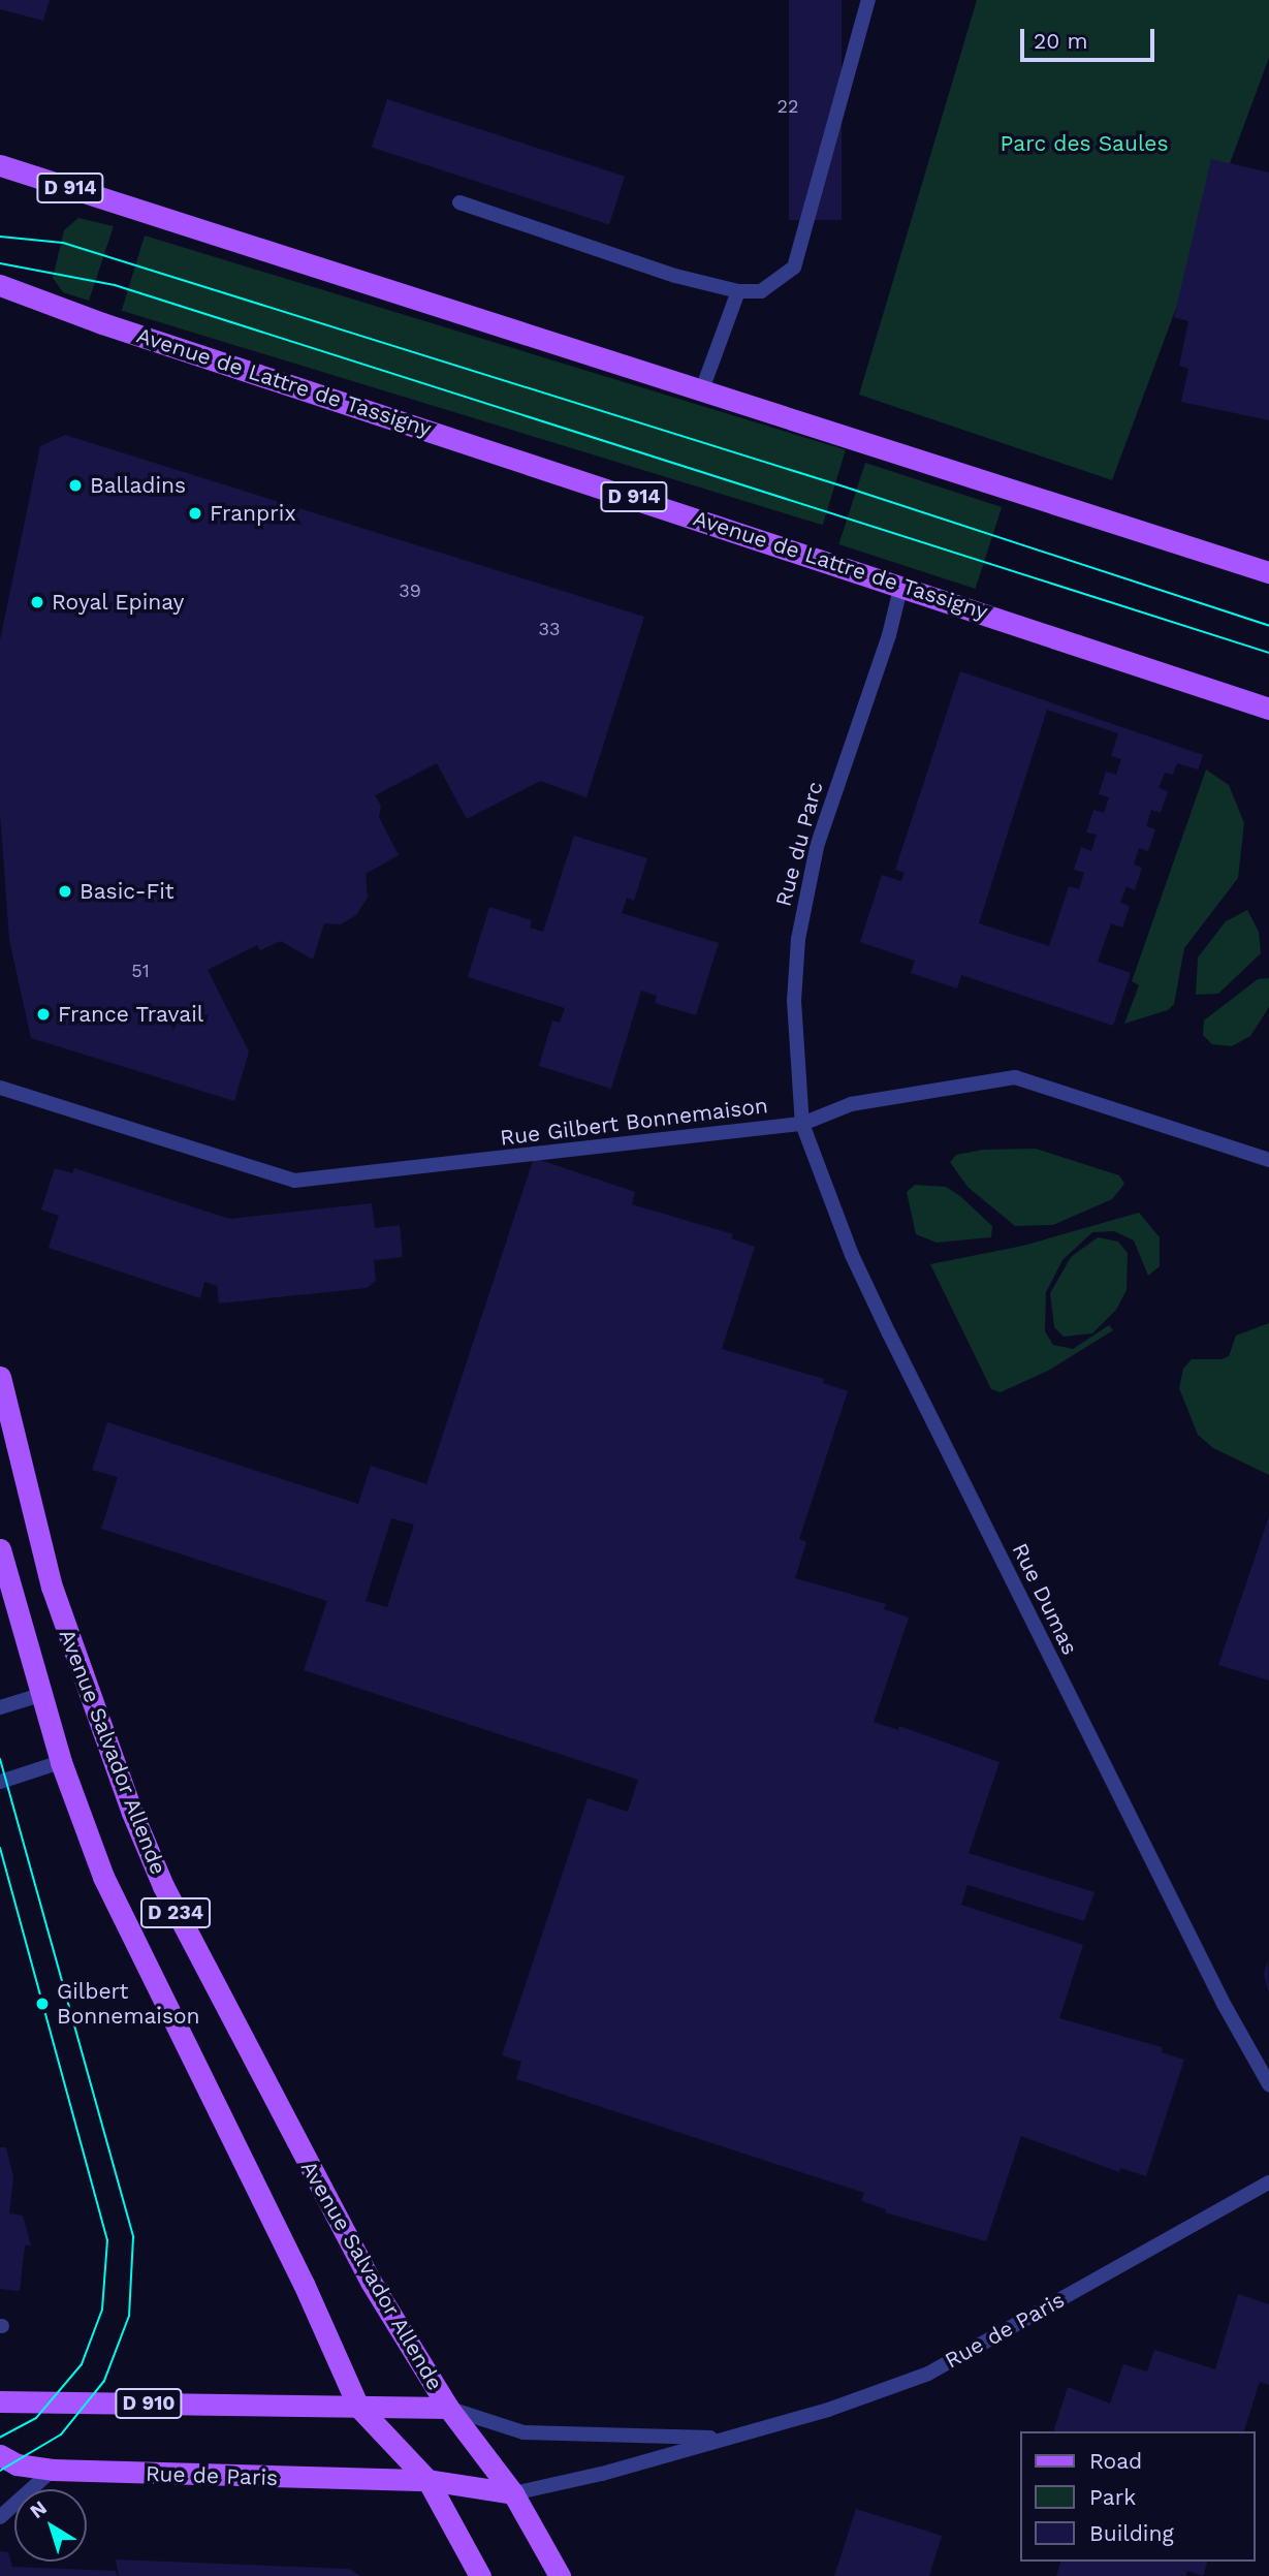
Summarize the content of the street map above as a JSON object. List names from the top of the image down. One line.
{"streets":{"main road":["D 914","Avenue de Lattre de Tassigny","Avenue Salvador Allende","D 234","Rue de Paris","D 910"],"street":["Rue du Parc","Rue Gilbert Bonnemaison","Rue Dumas"]},"crossings":[["Avenue de Lattre de Tassigny","Rue du Parc"],["Rue du Parc","Rue Gilbert Bonnemaison"],["Rue du Parc","Rue Dumas"],["Rue Gilbert Bonnemaison","Rue Dumas"],["Avenue Salvador Allende","Rue de Paris"],["Avenue Salvador Allende","D 910"],["Rue de Paris","D 910"]],"parks":["Parc des Saules"],"places":["Balladins","Franprix","Royal Epinay","Basic-Fit","France Travail","Gilbert Bonnemaison"],"house_numbers":["22","39","33","51"],"legend":["Road","Park","Building"],"scale_bar":"20 m","north":"top left"}
